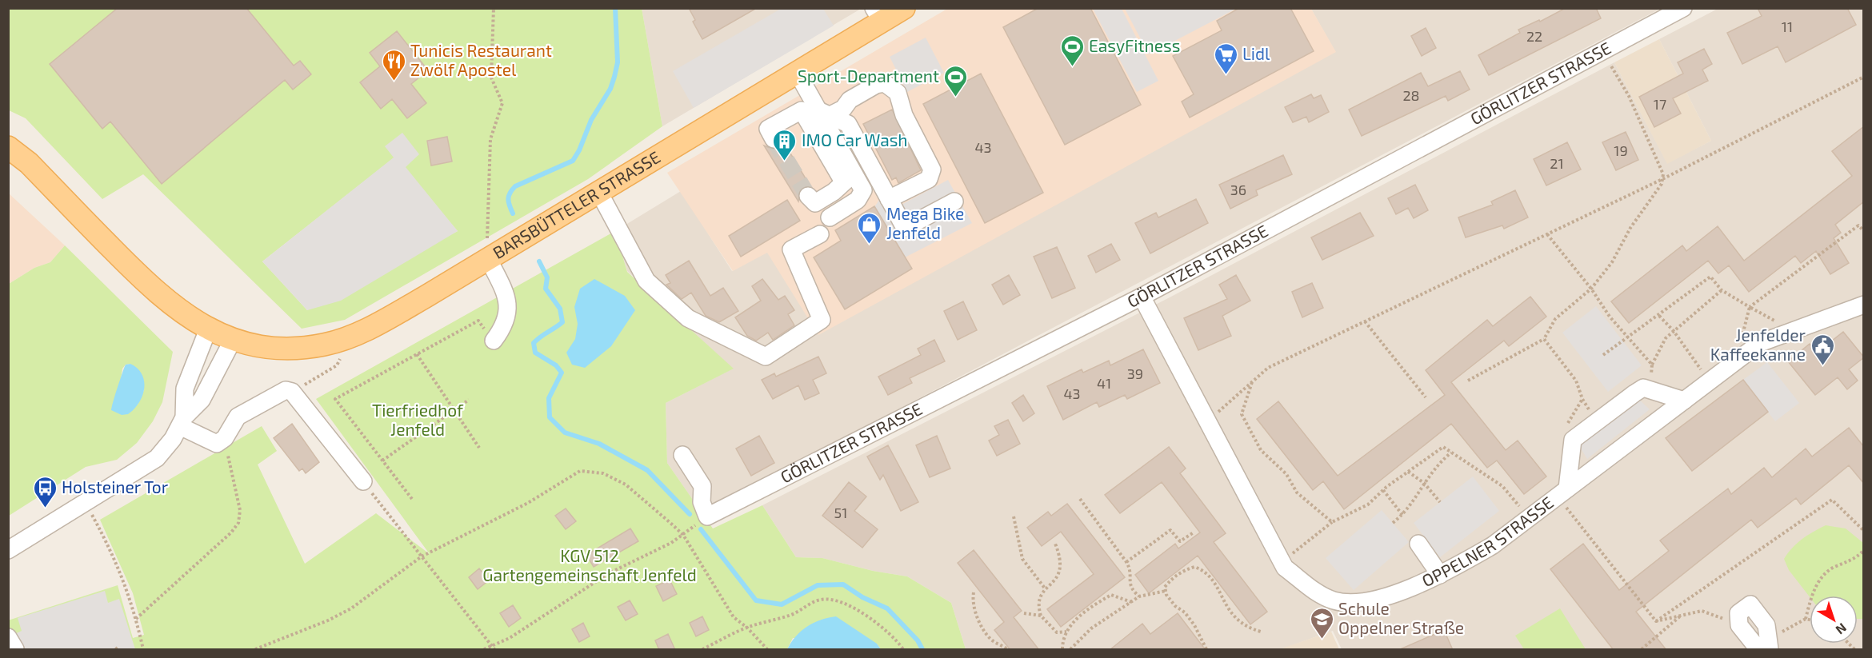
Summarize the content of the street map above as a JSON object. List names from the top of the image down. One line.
{"streets":{"main road":["BARSBÜTTELER STRASSE"],"street":["GÖRLITZER STRASSE","OPPELNER STRASSE"]},"crossings":[["GÖRLITZER STRASSE","OPPELNER STRASSE"]],"parks":["Tierfriedhof Jenfeld","KGV 512 Gartengemeinschaft Jenfeld"],"places":{"sports":["EasyFitness","Sport-Department"],"supermarket":["Lidl"],"restaurant":["Tunicis Restaurant Zwölf Apostel"],"building":["IMO Car Wash"],"shop":["Mega Bike Jenfeld"],"public building":["Jenfelder Kaffeekanne"],"bus stop":["Holsteiner Tor"],"school or university":["Schule Oppelner Straße"]},"house_numbers":["11","22","28","17","43","19","21","36","39","41","43","51"],"north":"bottom right"}
